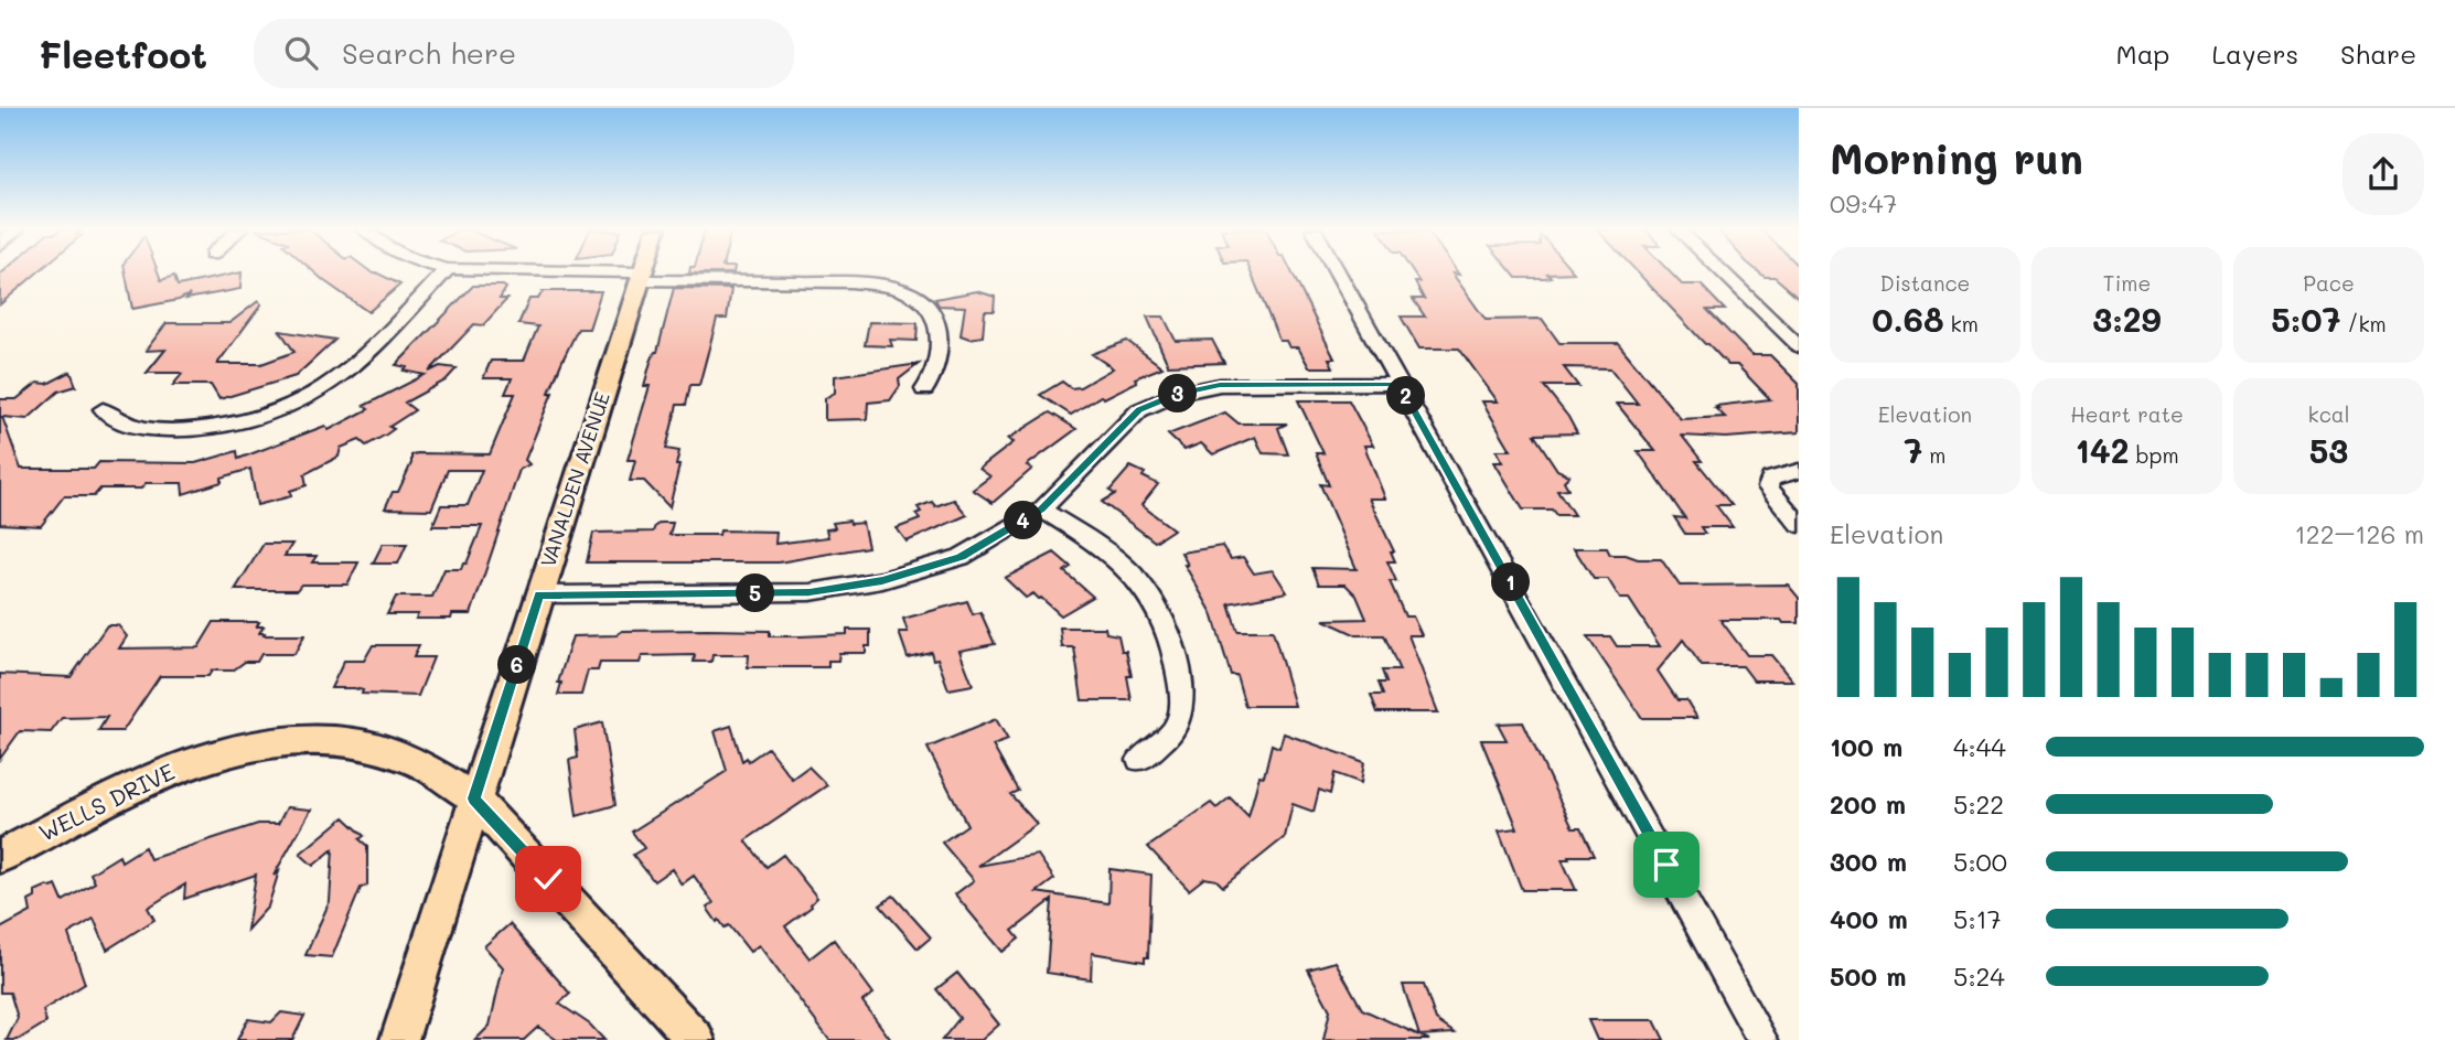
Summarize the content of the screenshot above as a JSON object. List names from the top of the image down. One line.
{"streets":{"main road":["VANALDEN AVENUE","WELLS DRIVE"]},"crossings":[["VANALDEN AVENUE","WELLS DRIVE"]],"page":{"header":"Fleetfoot","search":"Search here","nav":["Map","Layers","Share"],"heading":["Morning run","09:47"],"stats":[["Distance","0.68 km"],["Time","3:29"],["Pace","5:07 /km"],["Elevation","7 m"],["Heart rate","142 bpm"],["kcal","53"]],"pins":["3","2","4","1","5","6"],"chart":["Elevation","122–126 m"],"list":[{"name":"100 m","note":"4:44"},{"name":"200 m","note":"5:22"},{"name":"300 m","note":"5:00"},{"name":"400 m","note":"5:17"},{"name":"500 m","note":"5:24"}]}}
